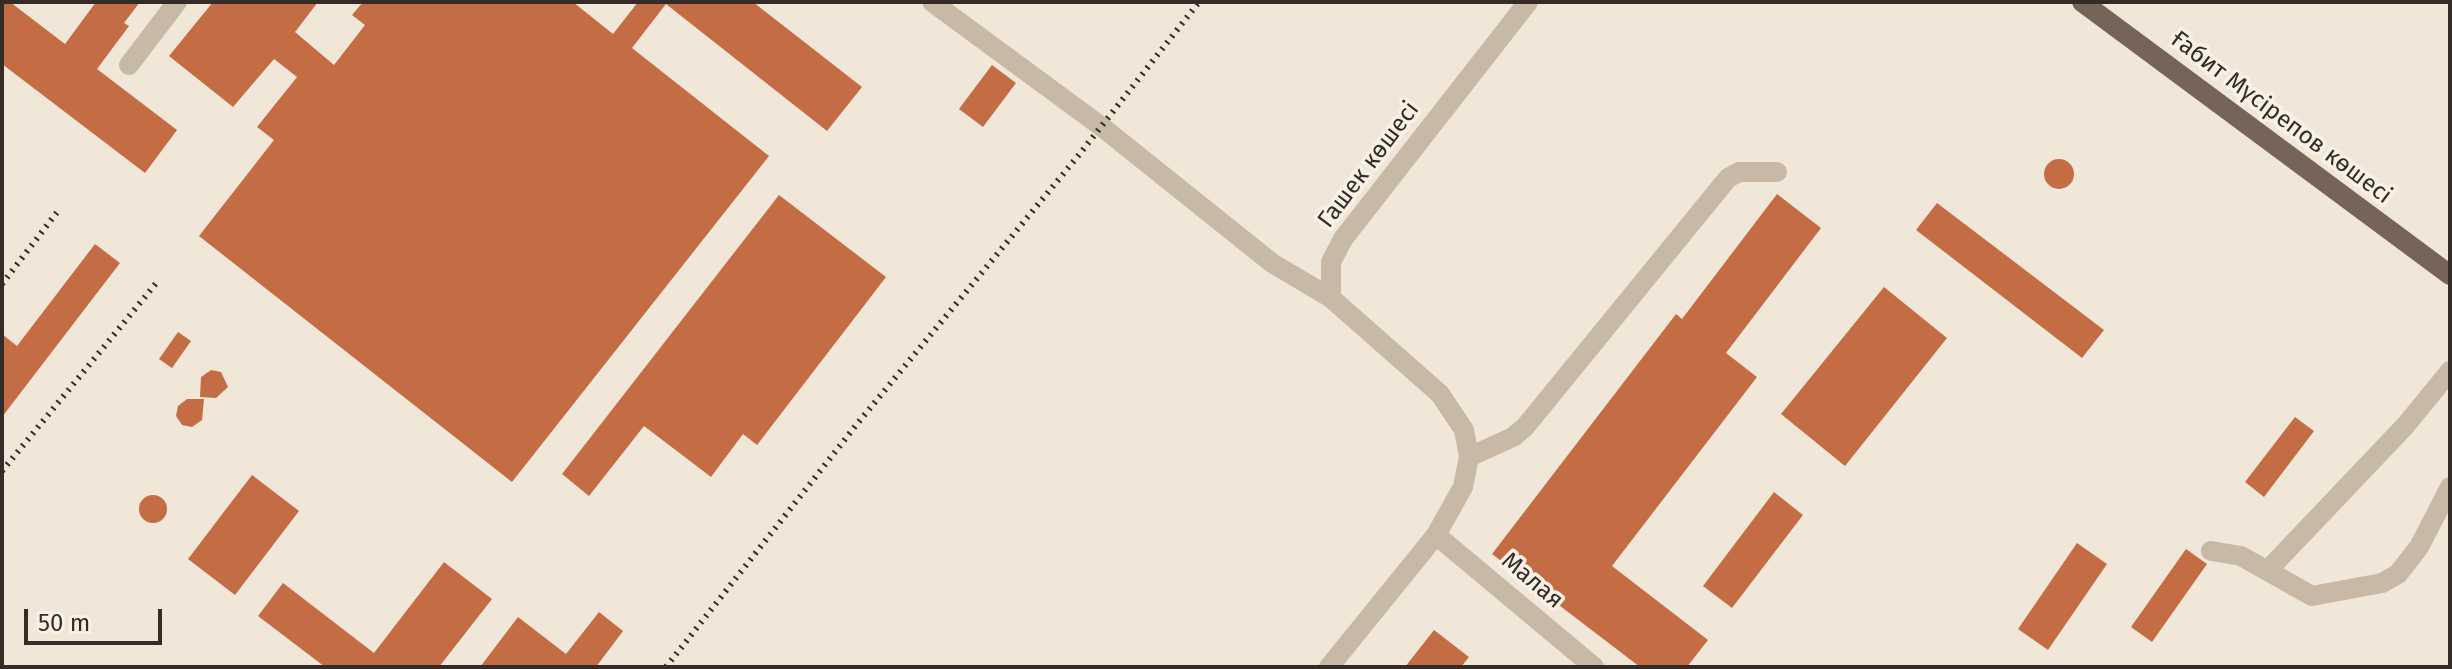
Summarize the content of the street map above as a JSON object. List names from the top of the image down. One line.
{"streets":{"main road":["Ғабит Мүсірепов көшесі"],"street":["Гашек көшесі","Малая"]},"scale_bar":"50 m"}
